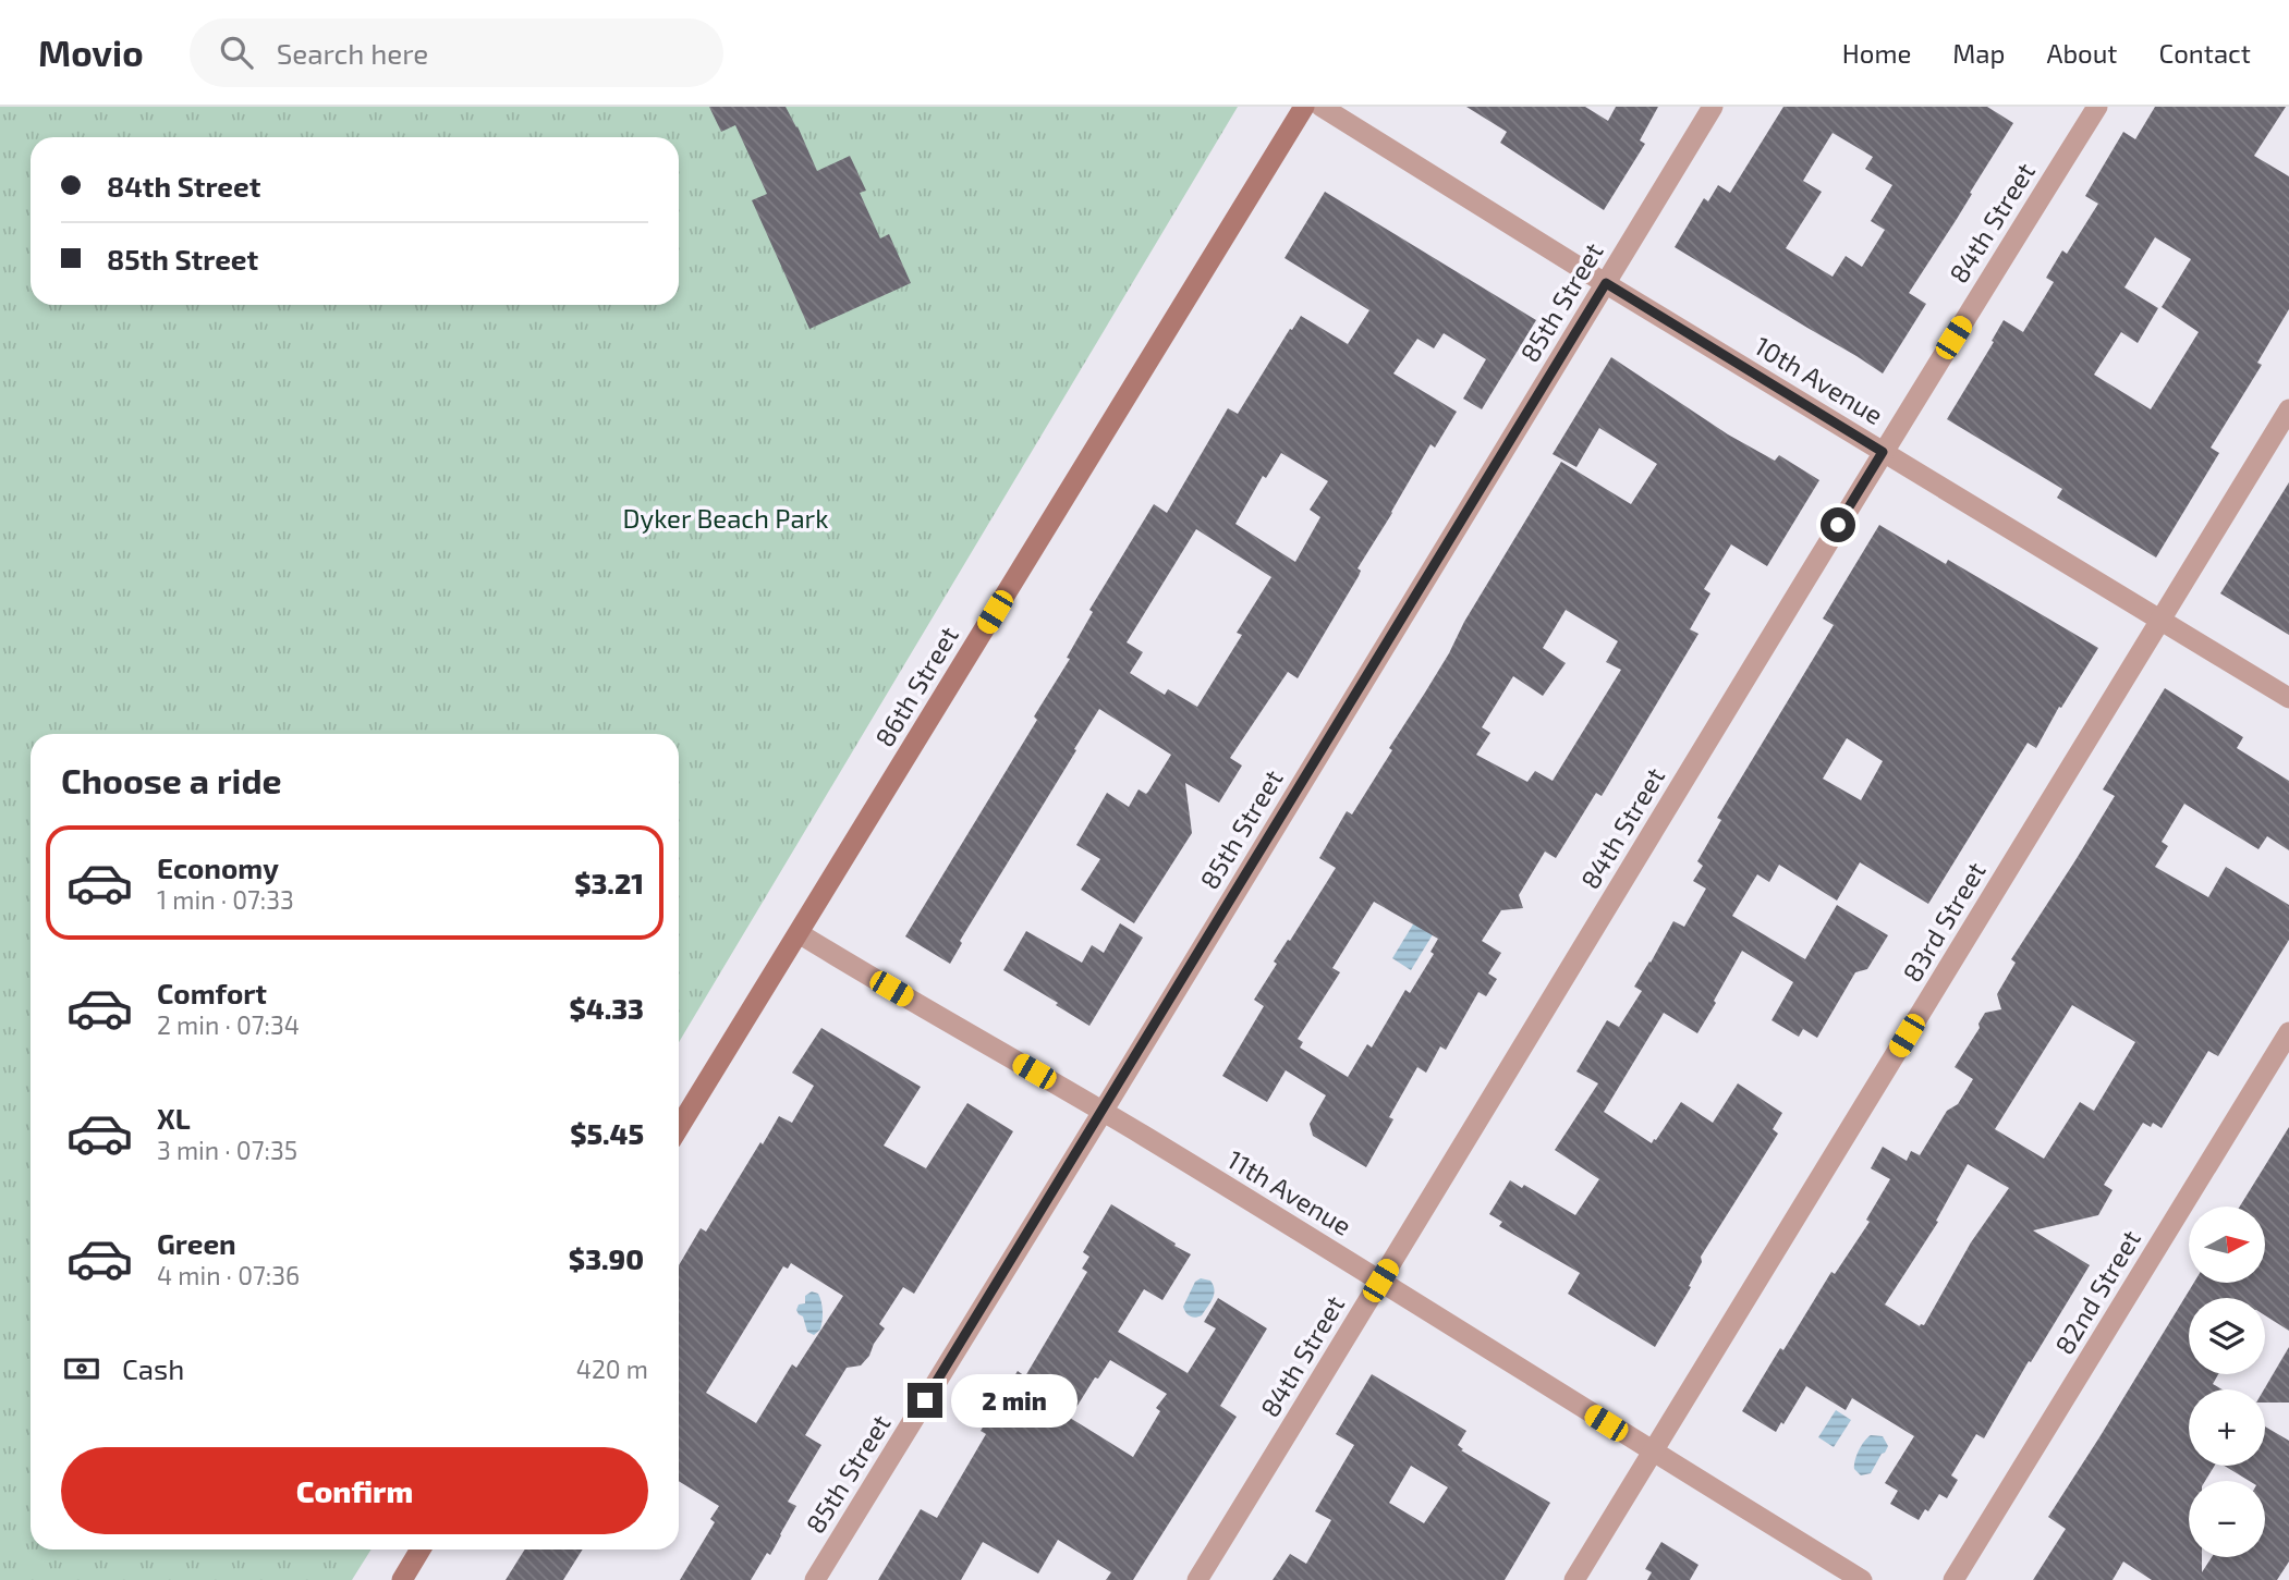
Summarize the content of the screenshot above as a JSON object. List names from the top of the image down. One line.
{"streets":{"main road":["86th Street"],"street":["84th Street","85th Street","10th Avenue","83rd Street","11th Avenue","82nd Street"]},"crossings":[["84th Street","10th Avenue"],["84th Street","11th Avenue"],["85th Street","10th Avenue"],["85th Street","11th Avenue"],["10th Avenue","83rd Street"],["86th Street","11th Avenue"],["83rd Street","11th Avenue"]],"parks":["Dyker Beach Park"],"north":"right","page":{"header":"Movio","search":"Search here","nav":["Home","Map","About","Contact"],"banner":["84th Street","85th Street"],"heading":"Choose a ride","list":[{"name":"Economy","note":"1 min · 07:33","value":"$3.21"},{"name":"Comfort","note":"2 min · 07:34","value":"$4.33"},{"name":"XL","note":"3 min · 07:35","value":"$5.45"},{"name":"Green","note":"4 min · 07:36","value":"$3.90"}],"map_buttons":["+","−"],"pay":["Cash","420 m"],"bubble":"2 min","buttons":"Confirm"}}
